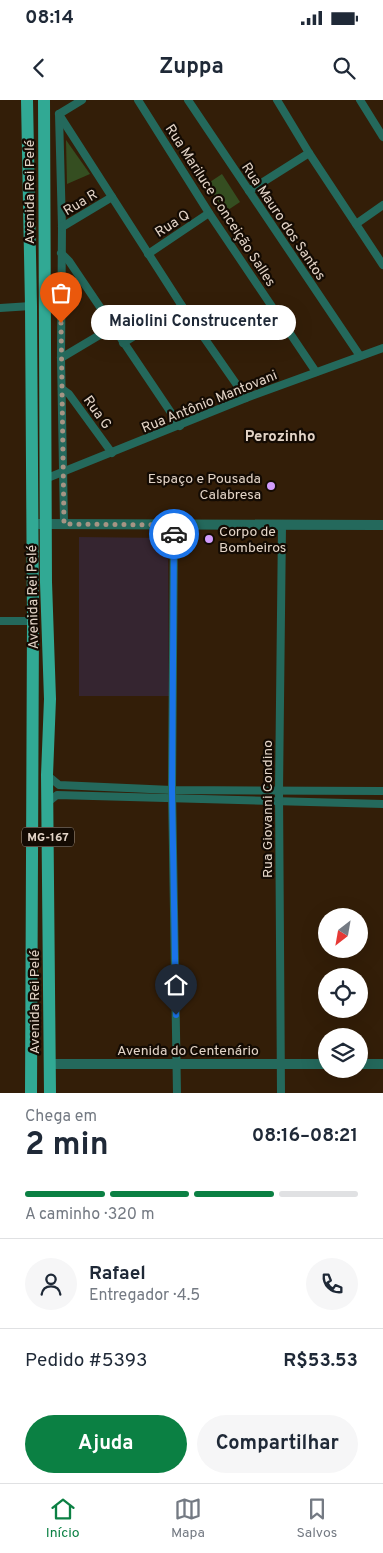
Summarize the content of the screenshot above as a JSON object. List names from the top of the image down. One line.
{"streets":{"main road":["Avenida Rei Pelé","MG-167"],"street":["Rua R","Rua Mariluce Conceição Salles","Rua Mauro dos Santos","Rua Q","Rua Antônio Mantovani","Rua G","Rua Giovanni Condino","Avenida do Centenário"]},"crossings":[["Avenida Rei Pelé","Rua Antônio Mantovani"],["Avenida Rei Pelé","Avenida do Centenário"],["Rua Mariluce Conceição Salles","Rua Q"],["Rua Mariluce Conceição Salles","Rua Antônio Mantovani"],["Rua Mauro dos Santos","Rua Antônio Mantovani"],["Rua Antônio Mantovani","Rua G"],["Rua Giovanni Condino","Avenida do Centenário"]],"districts":["Perozinho"],"places":["Maiolini Construcenter","Espaço e Pousada Calabresa","Corpo de Bombeiros"],"north":"bottom left","page":{"status":"08:14","header":"Zuppa","bubble":"Maiolini Construcenter","heading":["2 min","Chega em","08:16–08:21"],"panel":["Rafael","Entregador · 4.5","Pedido #5393","R$53.53"],"bar":"A caminho · 320 m","buttons":["Ajuda","Compartilhar"],"tabs":["Início","Mapa","Salvos"]}}
